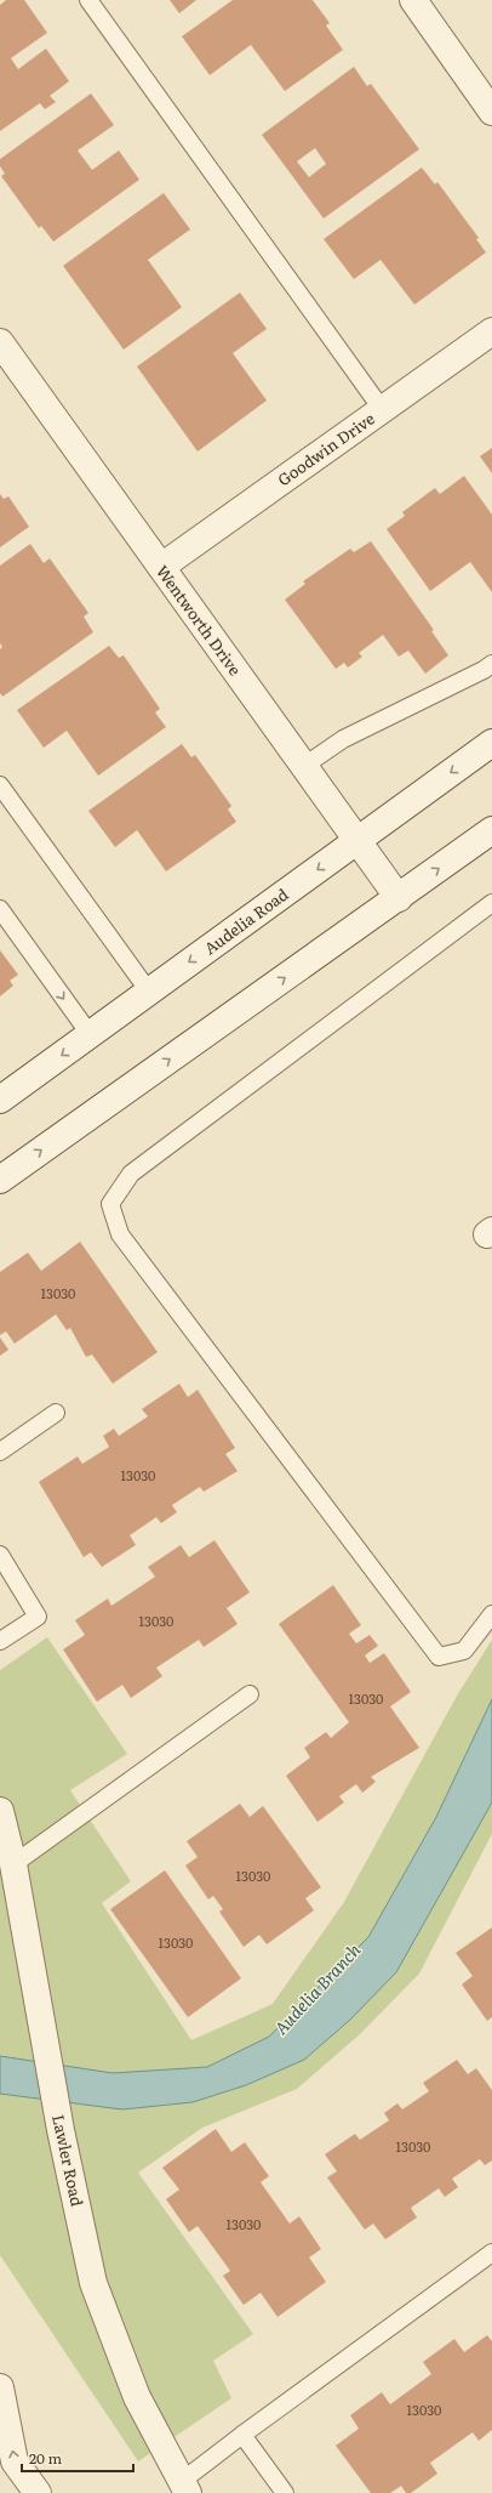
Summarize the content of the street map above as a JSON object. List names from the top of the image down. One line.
{"streets":{"street":["Goodwin Drive","Wentworth Drive","Audelia Road","Lawler Road"]},"crossings":[["Goodwin Drive","Wentworth Drive"],["Wentworth Drive","Audelia Road"]],"water":["Audelia Branch"],"house_numbers":["13030","13030","13030","13030","13030","13030","13030","13030","13030"],"scale_bar":"20 m"}
